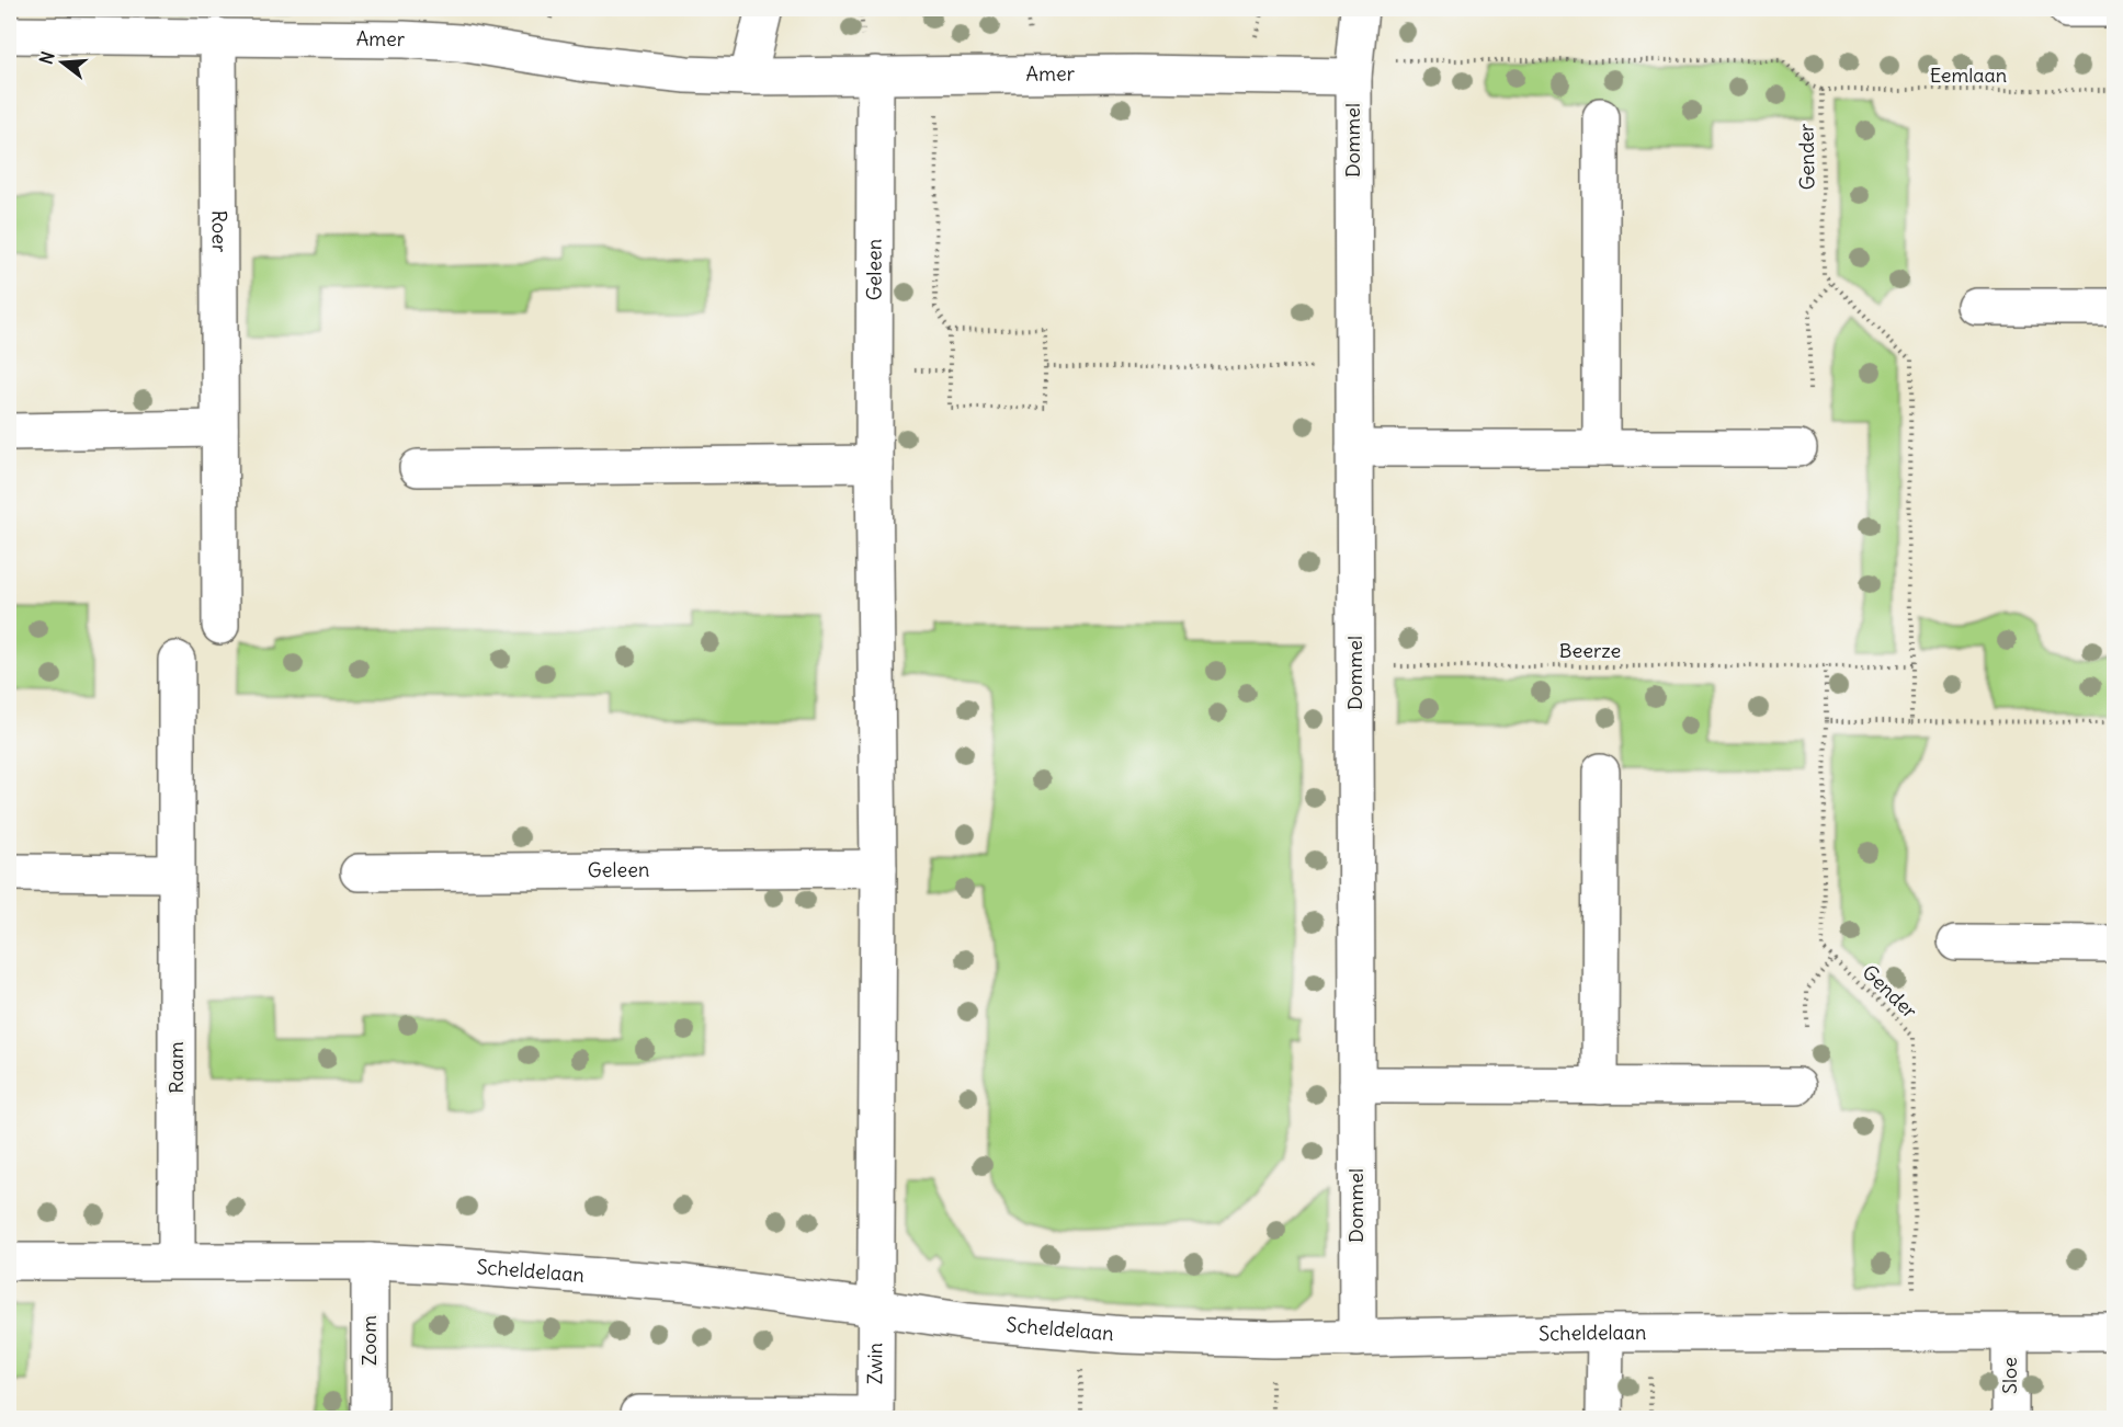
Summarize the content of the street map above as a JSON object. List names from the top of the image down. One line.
{"streets":{"street":["Amer","Dommel","Roer","Geleen","Raam","Scheldelaan","Zoom","Zwin","Sloe"],"path":["Eemlaan","Gender","Beerze"]},"crossings":[["Amer","Dommel"],["Amer","Roer"],["Amer","Geleen"],["Eemlaan","Gender"],["Dommel","Beerze"],["Dommel","Scheldelaan"],["Gender","Beerze"],["Gender","Scheldelaan"],["Geleen","Scheldelaan"],["Geleen","Zwin"],["Raam","Scheldelaan"],["Scheldelaan","Zoom"],["Scheldelaan","Zwin"],["Scheldelaan","Sloe"]],"north":"left"}
